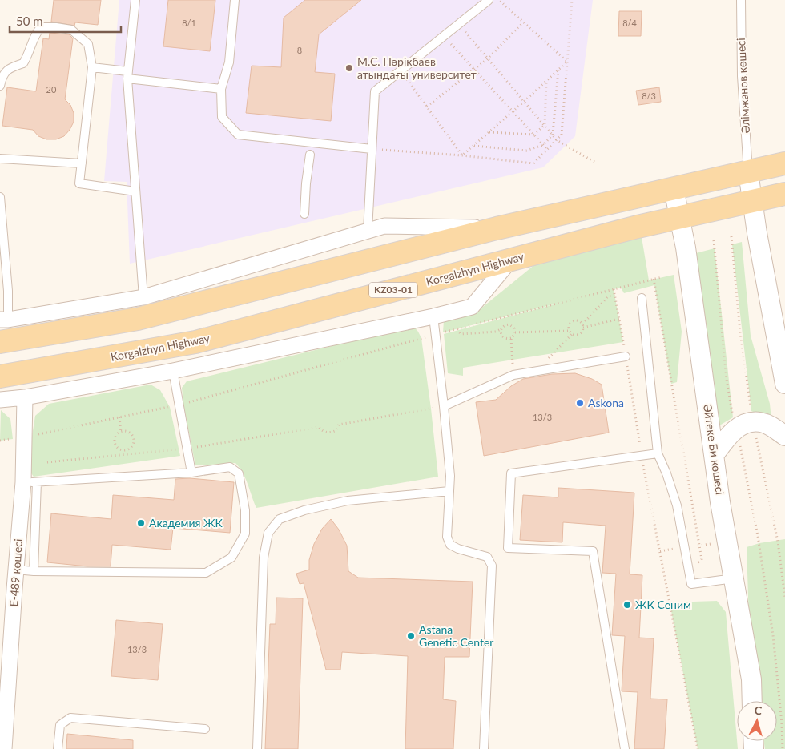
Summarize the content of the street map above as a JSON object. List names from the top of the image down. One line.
{"streets":{"main road":["Korgalzhyn Highway","KZ03-01"],"street":["Әйтеке Би көшесі","Е-489 көшесі"],"lane":["Әлімжанов көшесі"]},"crossings":[["Korgalzhyn Highway","Әйтеке Би көшесі"]],"places":["М.С. Нәрікбаев атындағы университет","Askona","Академия ЖК","ЖК Сеним","Astana Genetic Center"],"house_numbers":["8/1","8/4","8","20","8/3","13/3","13/3"],"scale_bar":"50 m","north":"top"}
